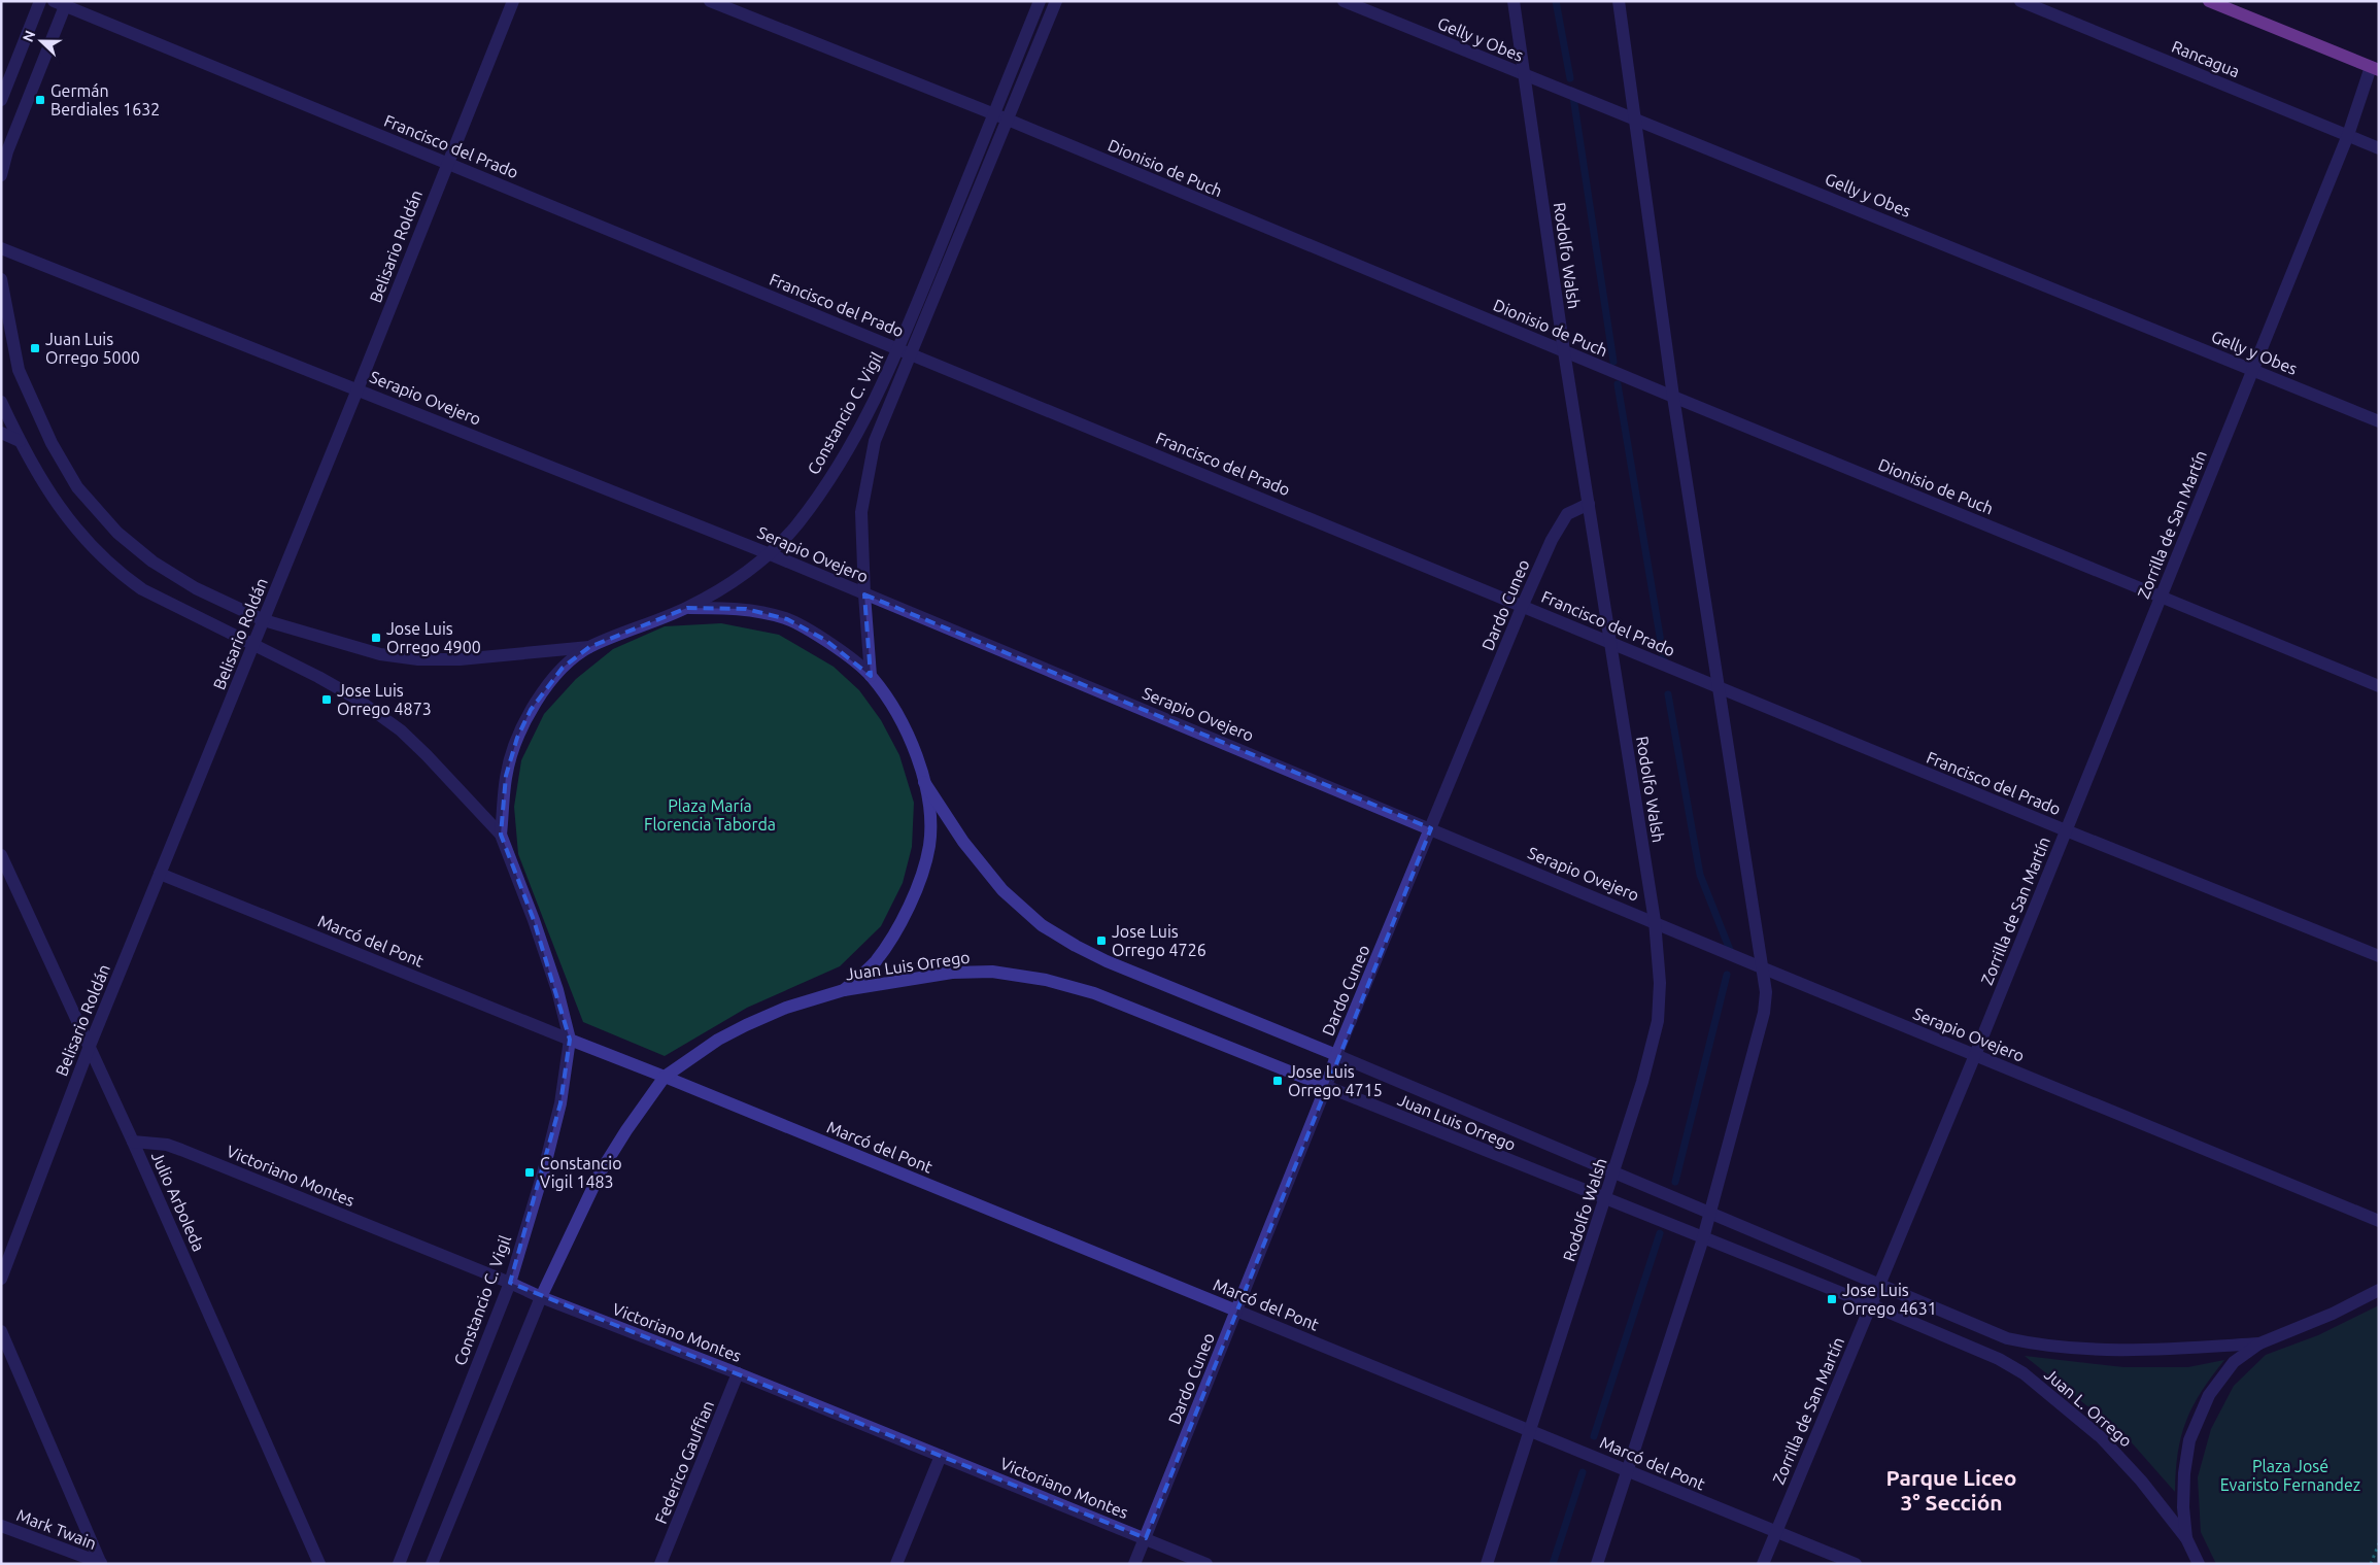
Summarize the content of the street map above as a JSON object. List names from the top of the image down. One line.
{"streets":{"street":["Gelly y Obes","Rancagua","Francisco del Prado","Dionisio de Puch","Belisario Roldán","Rodolfo Walsh","Serapio Ovejero","Constancio C. Vigil","Zorrilla de San Martín","Dardo Cuneo","Marcó del Pont","Juan Luis Orrego","Victoriano Montes","Julio Arboleda","Juan L. Orrego","Federico Gauffian","Mark Twain"]},"crossings":[["Gelly y Obes","Rodolfo Walsh"],["Gelly y Obes","Zorrilla de San Martín"],["Rancagua","Zorrilla de San Martín"],["Francisco del Prado","Belisario Roldán"],["Francisco del Prado","Rodolfo Walsh"],["Francisco del Prado","Constancio C. Vigil"],["Francisco del Prado","Zorrilla de San Martín"],["Francisco del Prado","Dardo Cuneo"],["Dionisio de Puch","Rodolfo Walsh"],["Dionisio de Puch","Constancio C. Vigil"],["Dionisio de Puch","Zorrilla de San Martín"],["Belisario Roldán","Serapio Ovejero"],["Belisario Roldán","Marcó del Pont"],["Belisario Roldán","Julio Arboleda"],["Rodolfo Walsh","Serapio Ovejero"],["Rodolfo Walsh","Dardo Cuneo"],["Rodolfo Walsh","Marcó del Pont"],["Rodolfo Walsh","Juan Luis Orrego"],["Serapio Ovejero","Constancio C. Vigil"],["Serapio Ovejero","Zorrilla de San Martín"],["Serapio Ovejero","Dardo Cuneo"],["Constancio C. Vigil","Marcó del Pont"],["Constancio C. Vigil","Victoriano Montes"],["Zorrilla de San Martín","Marcó del Pont"],["Zorrilla de San Martín","Juan Luis Orrego"],["Dardo Cuneo","Marcó del Pont"],["Dardo Cuneo","Juan Luis Orrego"],["Dardo Cuneo","Victoriano Montes"],["Marcó del Pont","Juan Luis Orrego"],["Juan Luis Orrego","Juan L. Orrego"],["Victoriano Montes","Julio Arboleda"],["Victoriano Montes","Federico Gauffian"]],"districts":["Parque Liceo 3° Sección"],"parks":["Plaza María Florencia Taborda","Plaza José Evaristo Fernandez"],"places":{"transit":["Germán Berdiales 1632","Juan Luis Orrego 5000","Jose Luis Orrego 4900","Jose Luis Orrego 4873","Jose Luis Orrego 4726","Jose Luis Orrego 4715","Constancio Vigil 1483","Jose Luis Orrego 4631"]},"north":"left"}
